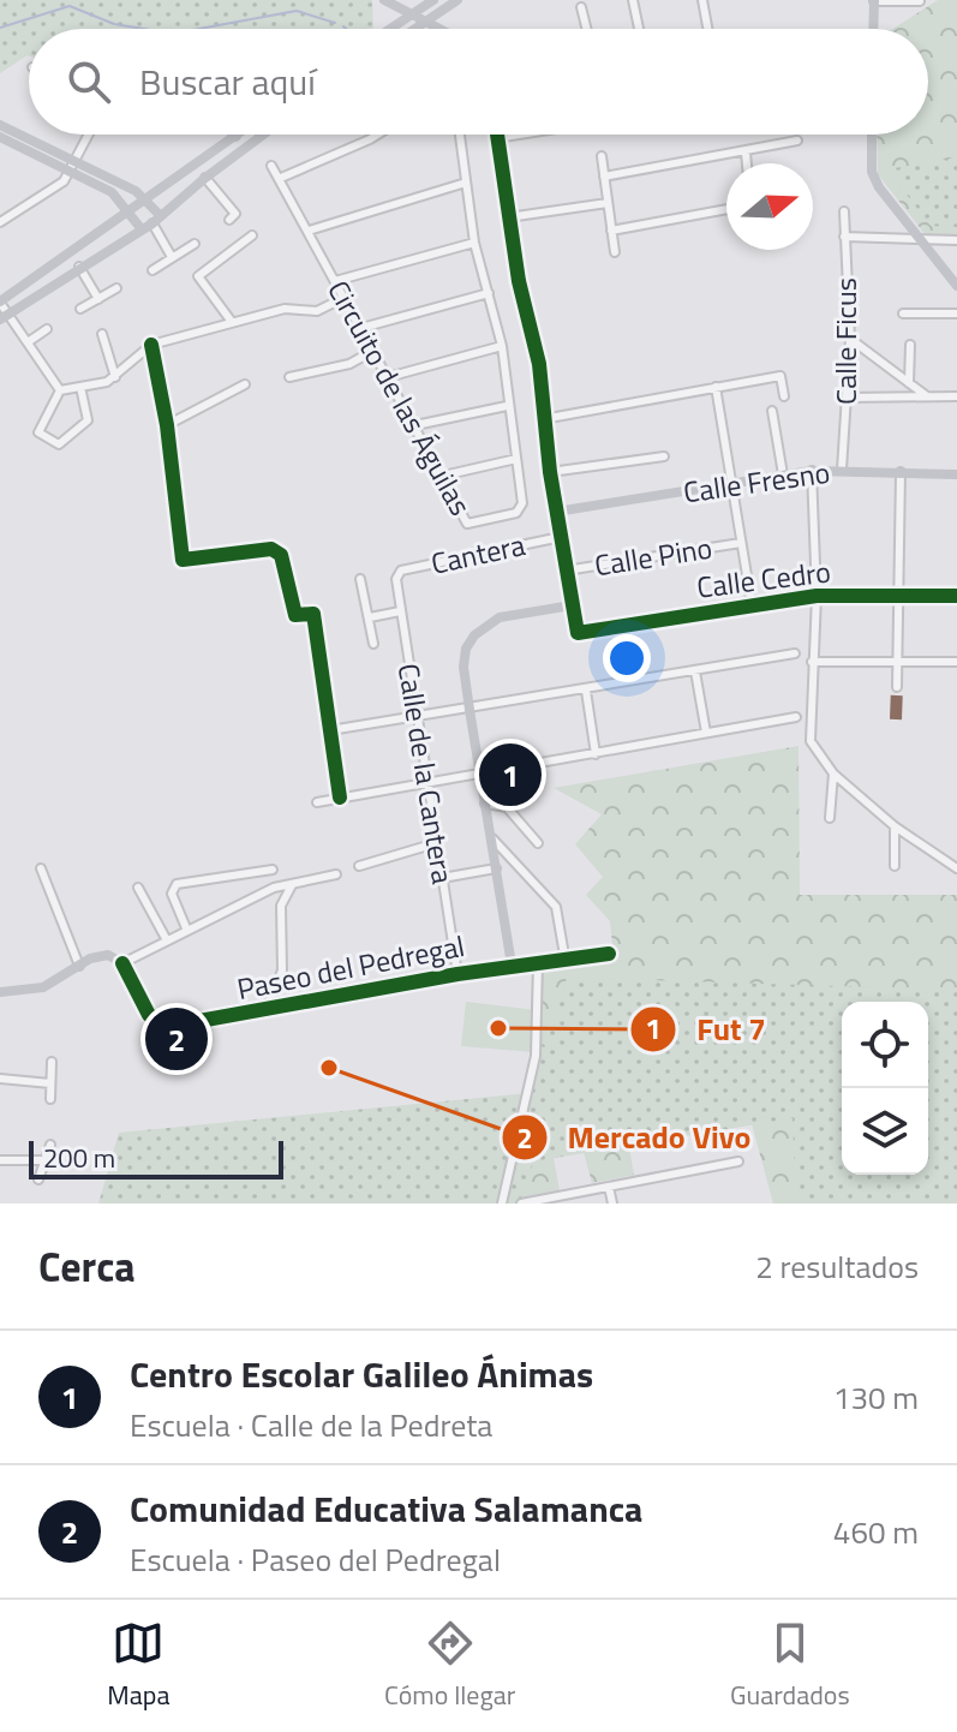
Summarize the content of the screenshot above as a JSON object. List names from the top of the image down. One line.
{"streets":{"street":["Calle Ficus","Circuito de las Águilas","Calle Fresno","Cantera","Calle Pino","Calle Cedro","Calle de la Cantera","Paseo del Pedregal"]},"crossings":[["Calle Ficus","Calle Fresno"],["Cantera","Calle de la Cantera"],["Calle de la Cantera","Paseo del Pedregal"]],"places":["Fut 7","Mercado Vivo"],"scale_bar":"200 m","north":"right","page":{"search":"Buscar aquí","pins":["1","2"],"scale":"200 m","heading":["Cerca","2 resultados"],"list":[{"mark":"1","name":"Centro Escolar Galileo Ánimas","note":"Escuela · Calle de la Pedreta","value":"130 m"},{"mark":"2","name":"Comunidad Educativa Salamanca","note":"Escuela · Paseo del Pedregal","value":"460 m"}],"nav":["Mapa","Cómo llegar","Guardados"]}}
